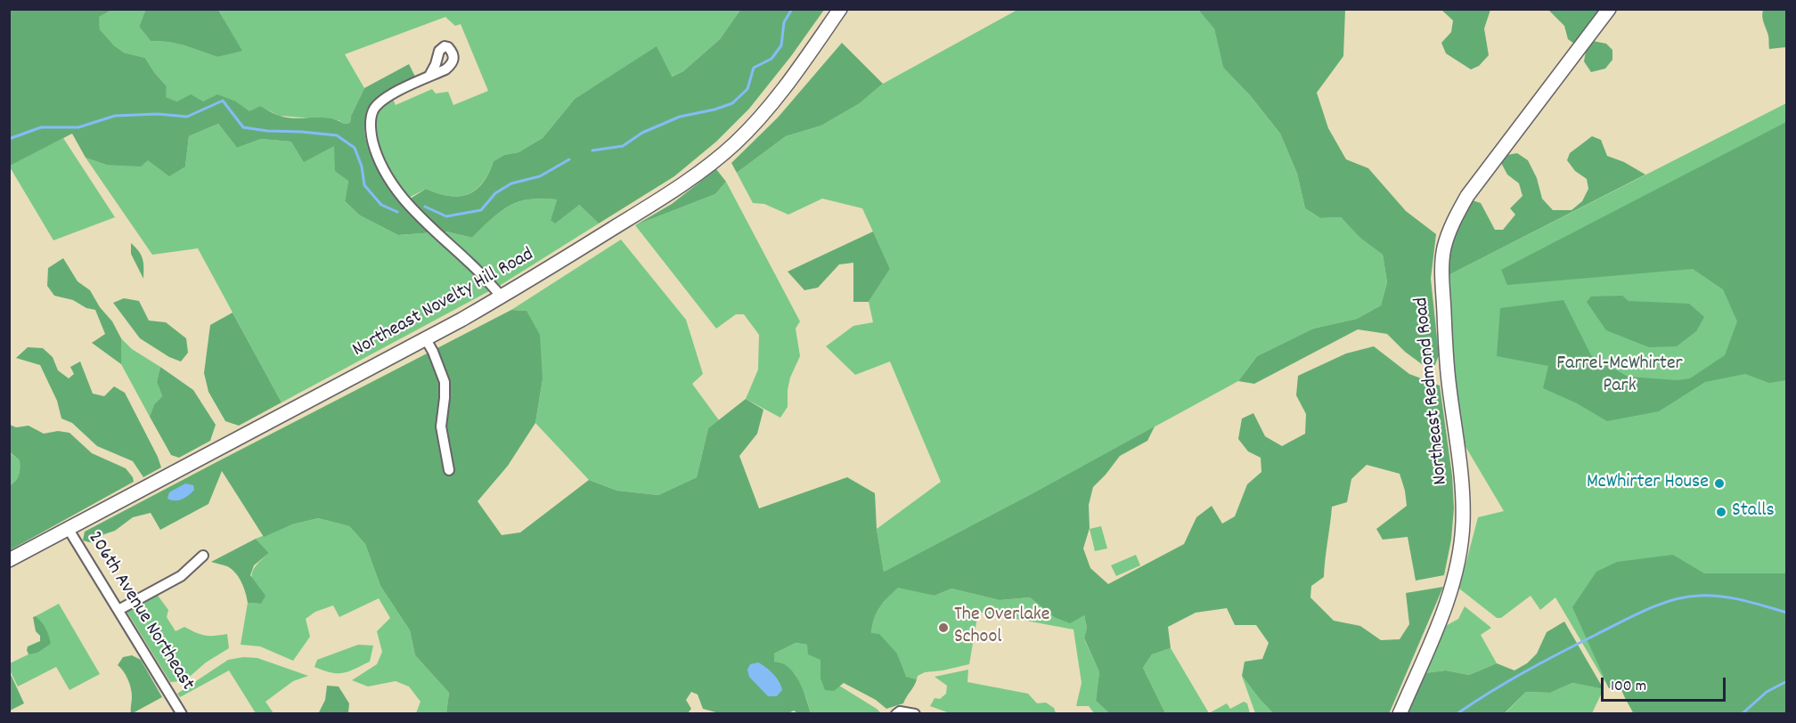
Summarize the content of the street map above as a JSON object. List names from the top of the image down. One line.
{"streets":{"main road":["Northeast Novelty Hill Road","Northeast Redmond Road"],"street":["206th Avenue Northeast"]},"crossings":[["Northeast Novelty Hill Road","206th Avenue Northeast"]],"parks":["Farrel-McWhirter Park"],"places":["McWhirter House","Stalls","The Overlake School"],"scale_bar":"100 m"}
